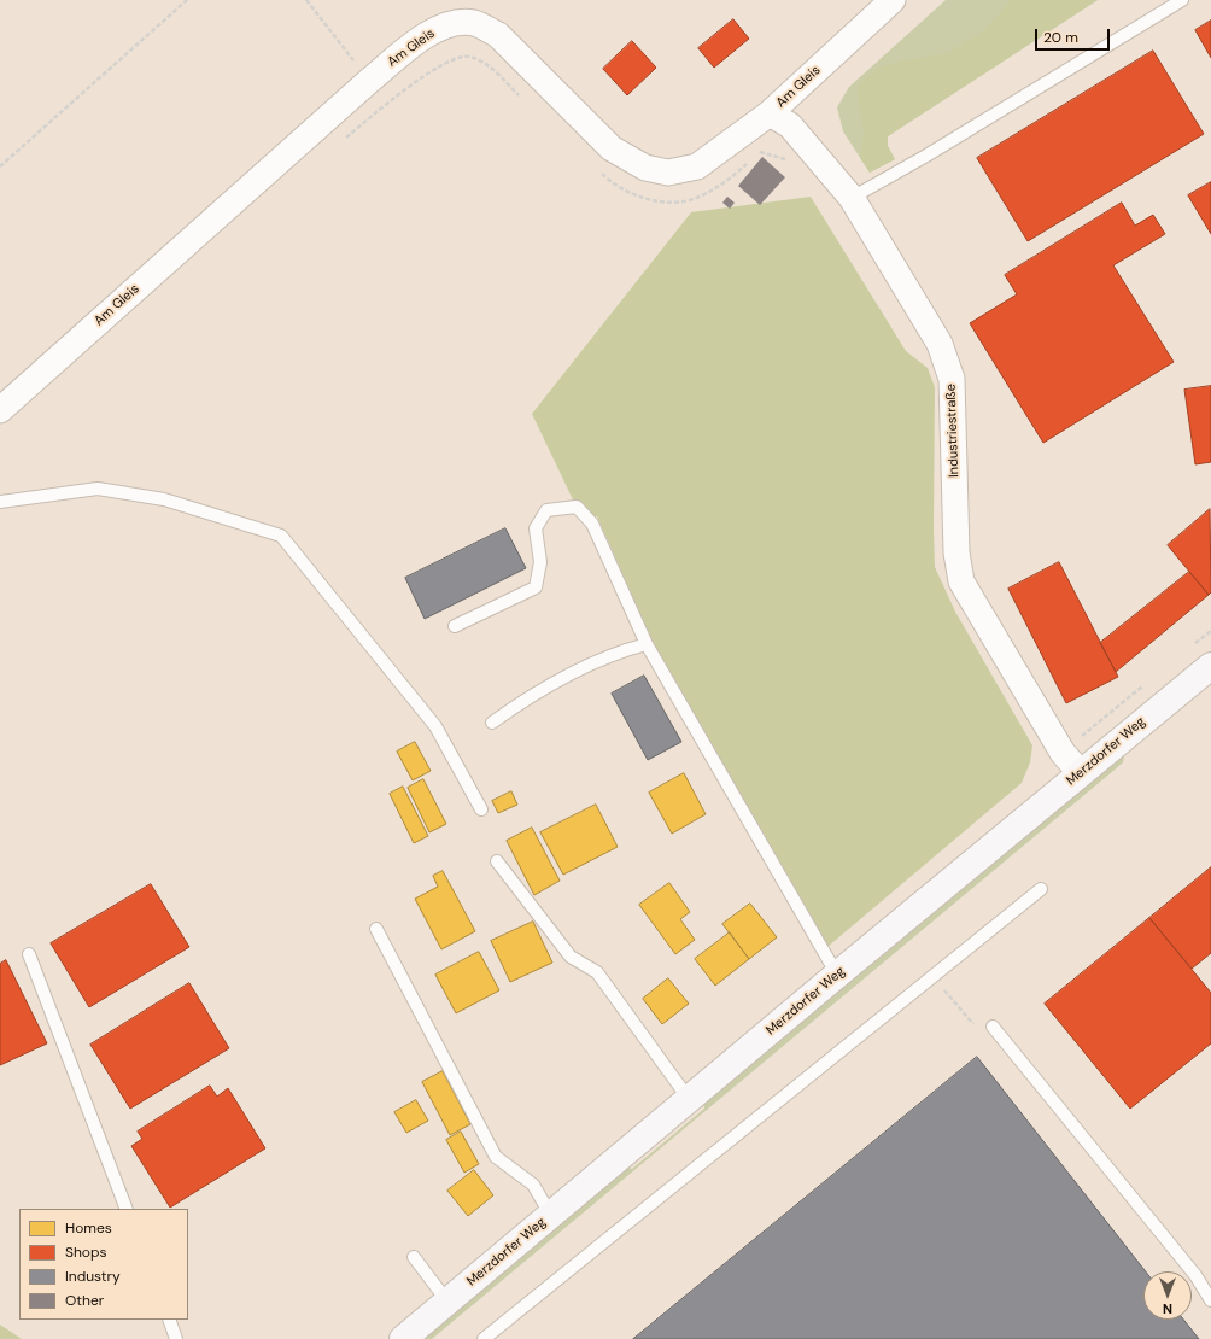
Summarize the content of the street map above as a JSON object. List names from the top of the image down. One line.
{"streets":{"street":["Am Gleis","Industriestraße","Merzdorfer Weg"]},"crossings":[["Am Gleis","Industriestraße"],["Industriestraße","Merzdorfer Weg"]],"legend":["Homes","Shops","Industry","Other"],"scale_bar":"20 m","north":"bottom"}
